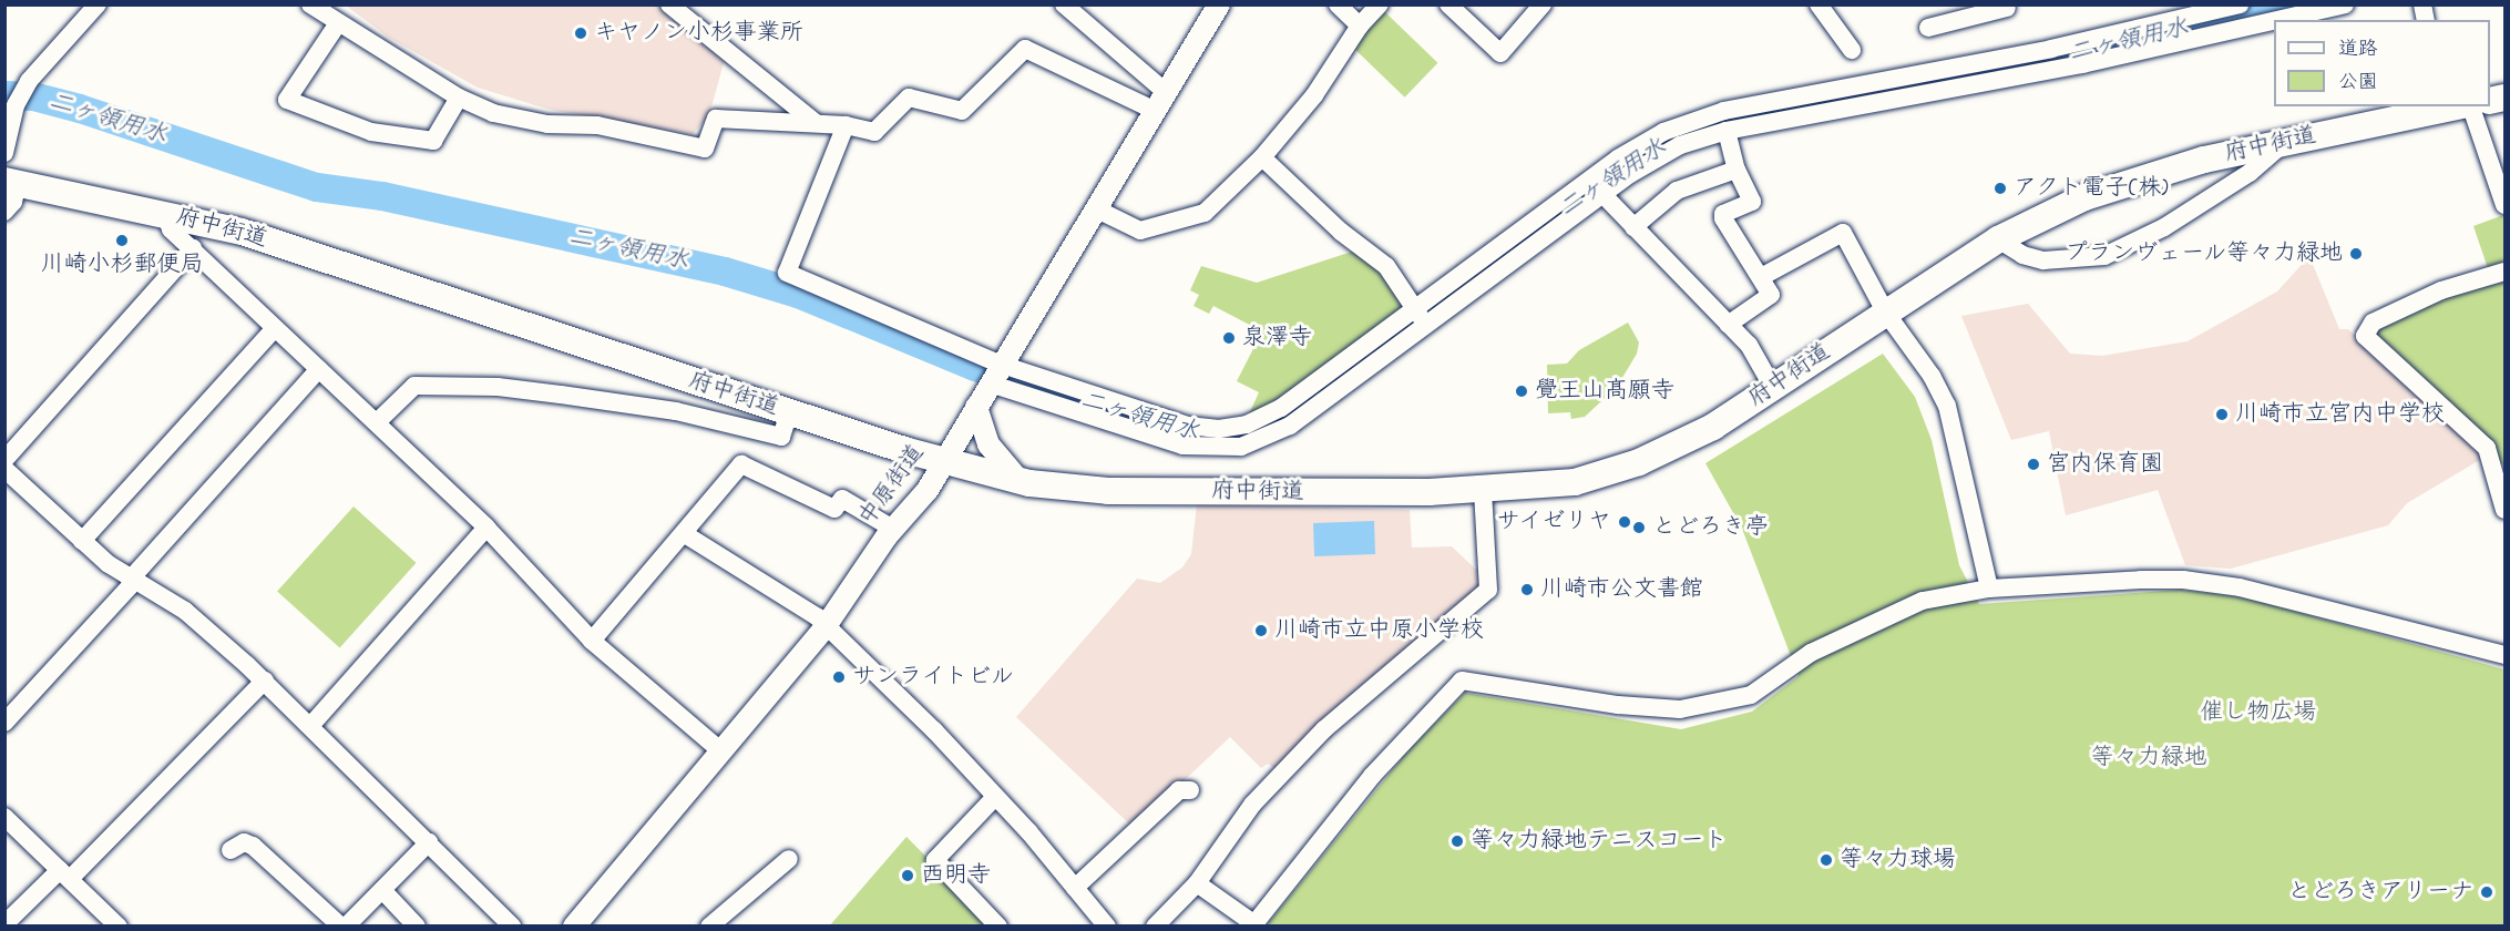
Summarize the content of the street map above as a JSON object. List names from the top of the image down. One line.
{"streets":{"highway":["府中街道"],"main road":["中原街道"]},"crossings":[["府中街道","中原街道"]],"water":["二ヶ領用水"],"parks":["催し物広場","等々力緑地"],"places":["キヤノン小杉事業所","アクト電子(株)","川崎小杉郵便局","プランヴェール等々力緑地","泉澤寺","覺王山髙願寺","川崎市立宮内中学校","宮内保育園","サイゼリヤ","とどろき亭","川崎市公文書館","川崎市立中原小学校","サンライトビル","等々力緑地テニスコート","等々力球場","西明寺","とどろきアリーナ"],"legend":["道路","公園"]}
